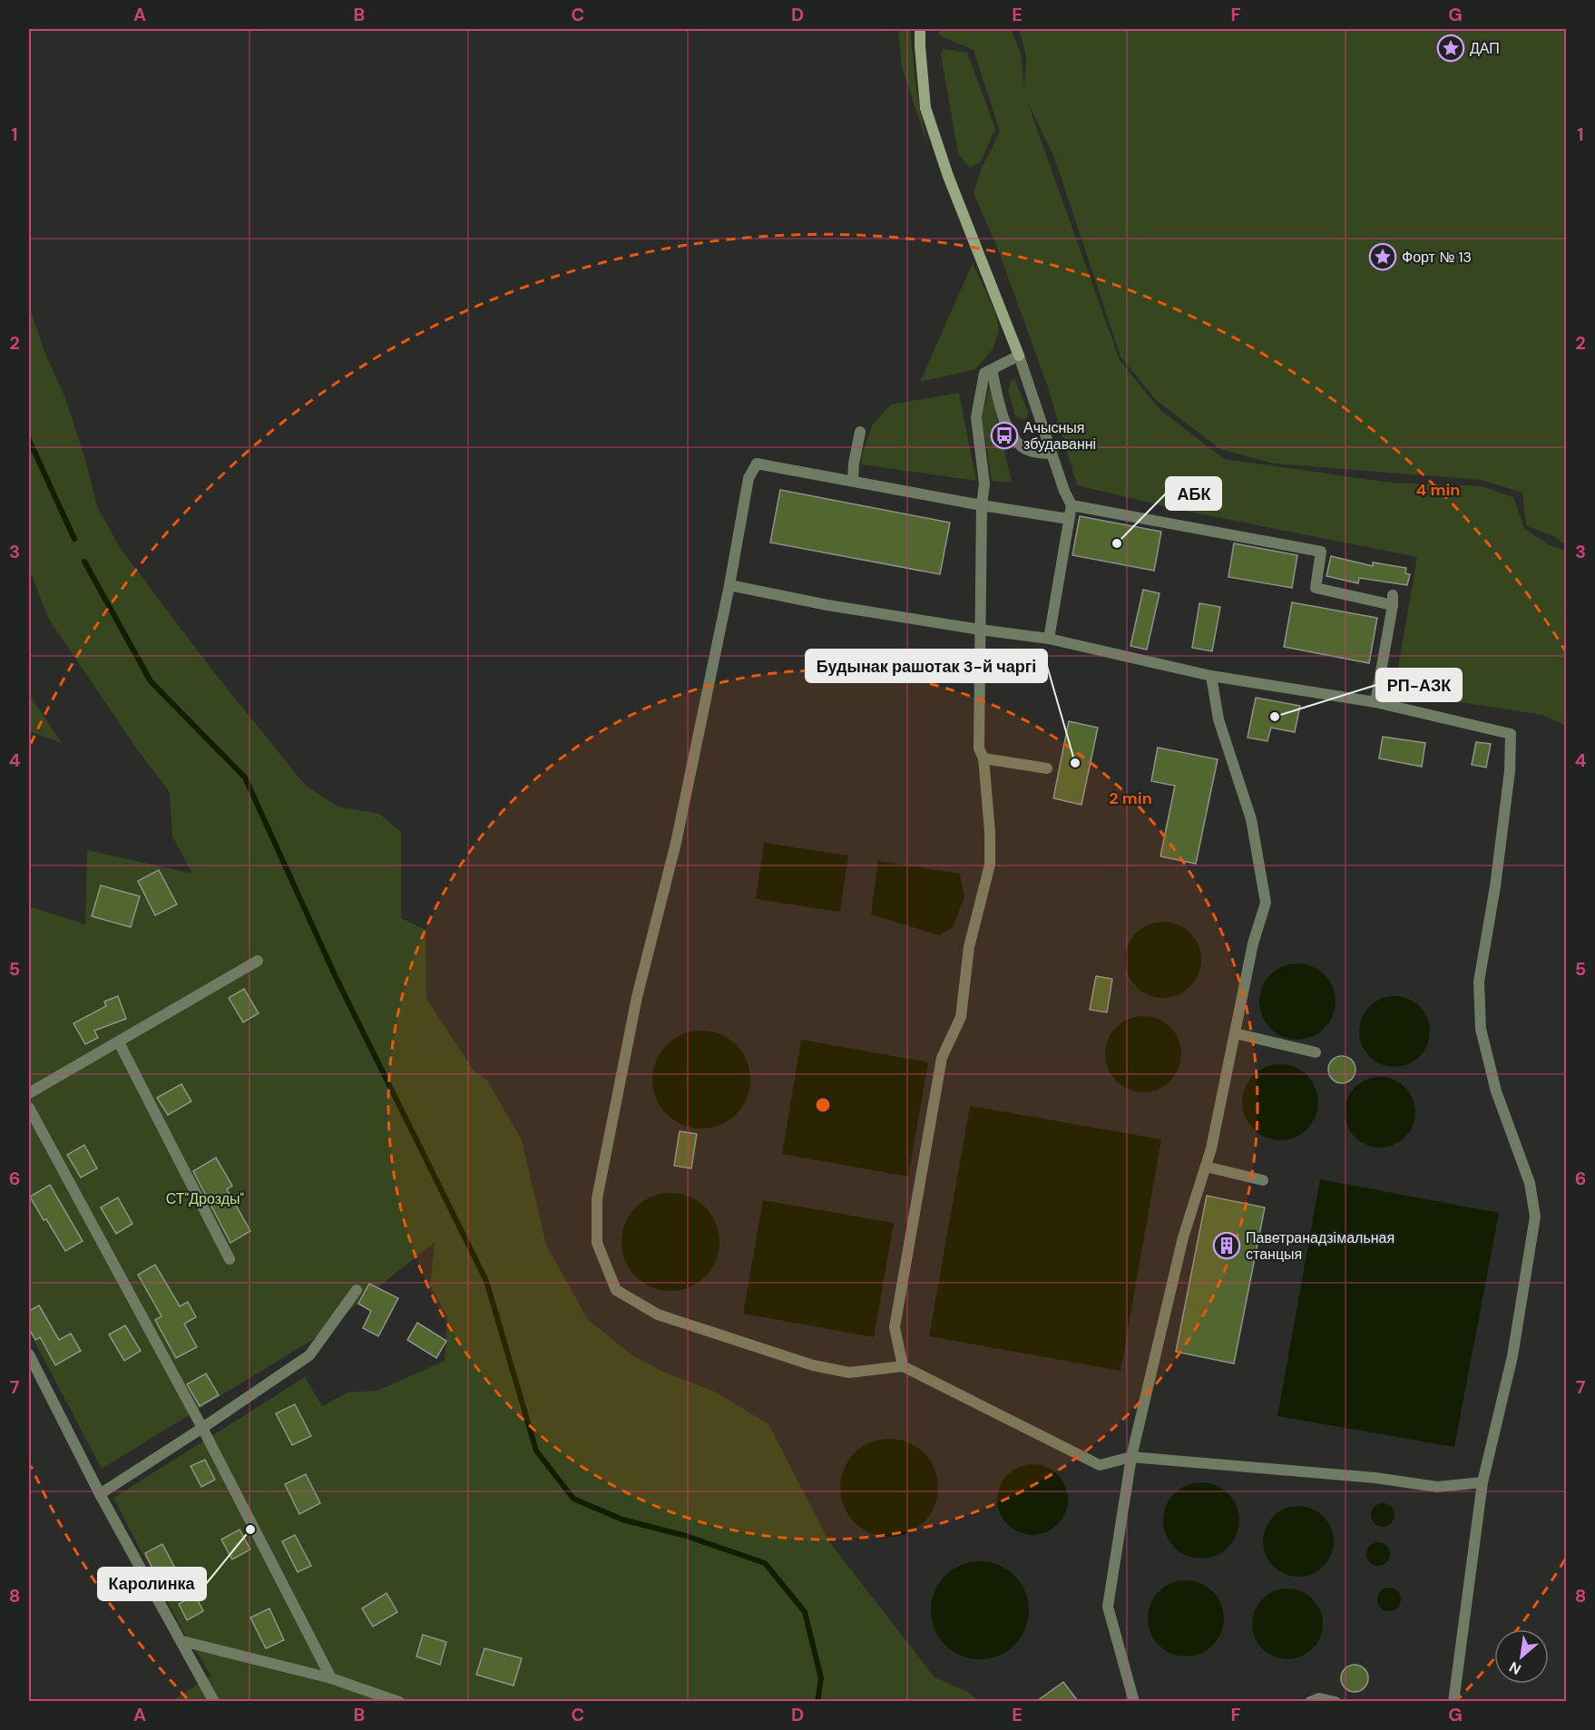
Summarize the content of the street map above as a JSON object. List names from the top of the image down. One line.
{"parks":["СТ\"Дрозды\""],"places":{"place":["ДАП","Форт № 13"],"bus stop":["Ачысныя збудаванні"],"other":["АБК","РП-АЗК","Будынак рашотак 3-й чаргі","Каролинка"],"building":["Паветранадзімальная станцыя"]},"north":"bottom left","grid":{"columns":["A","B","C","D","E","F","G"],"rows":["1","2","3","4","5","6","7","8"]},"rings":["4 min","2 min"]}
